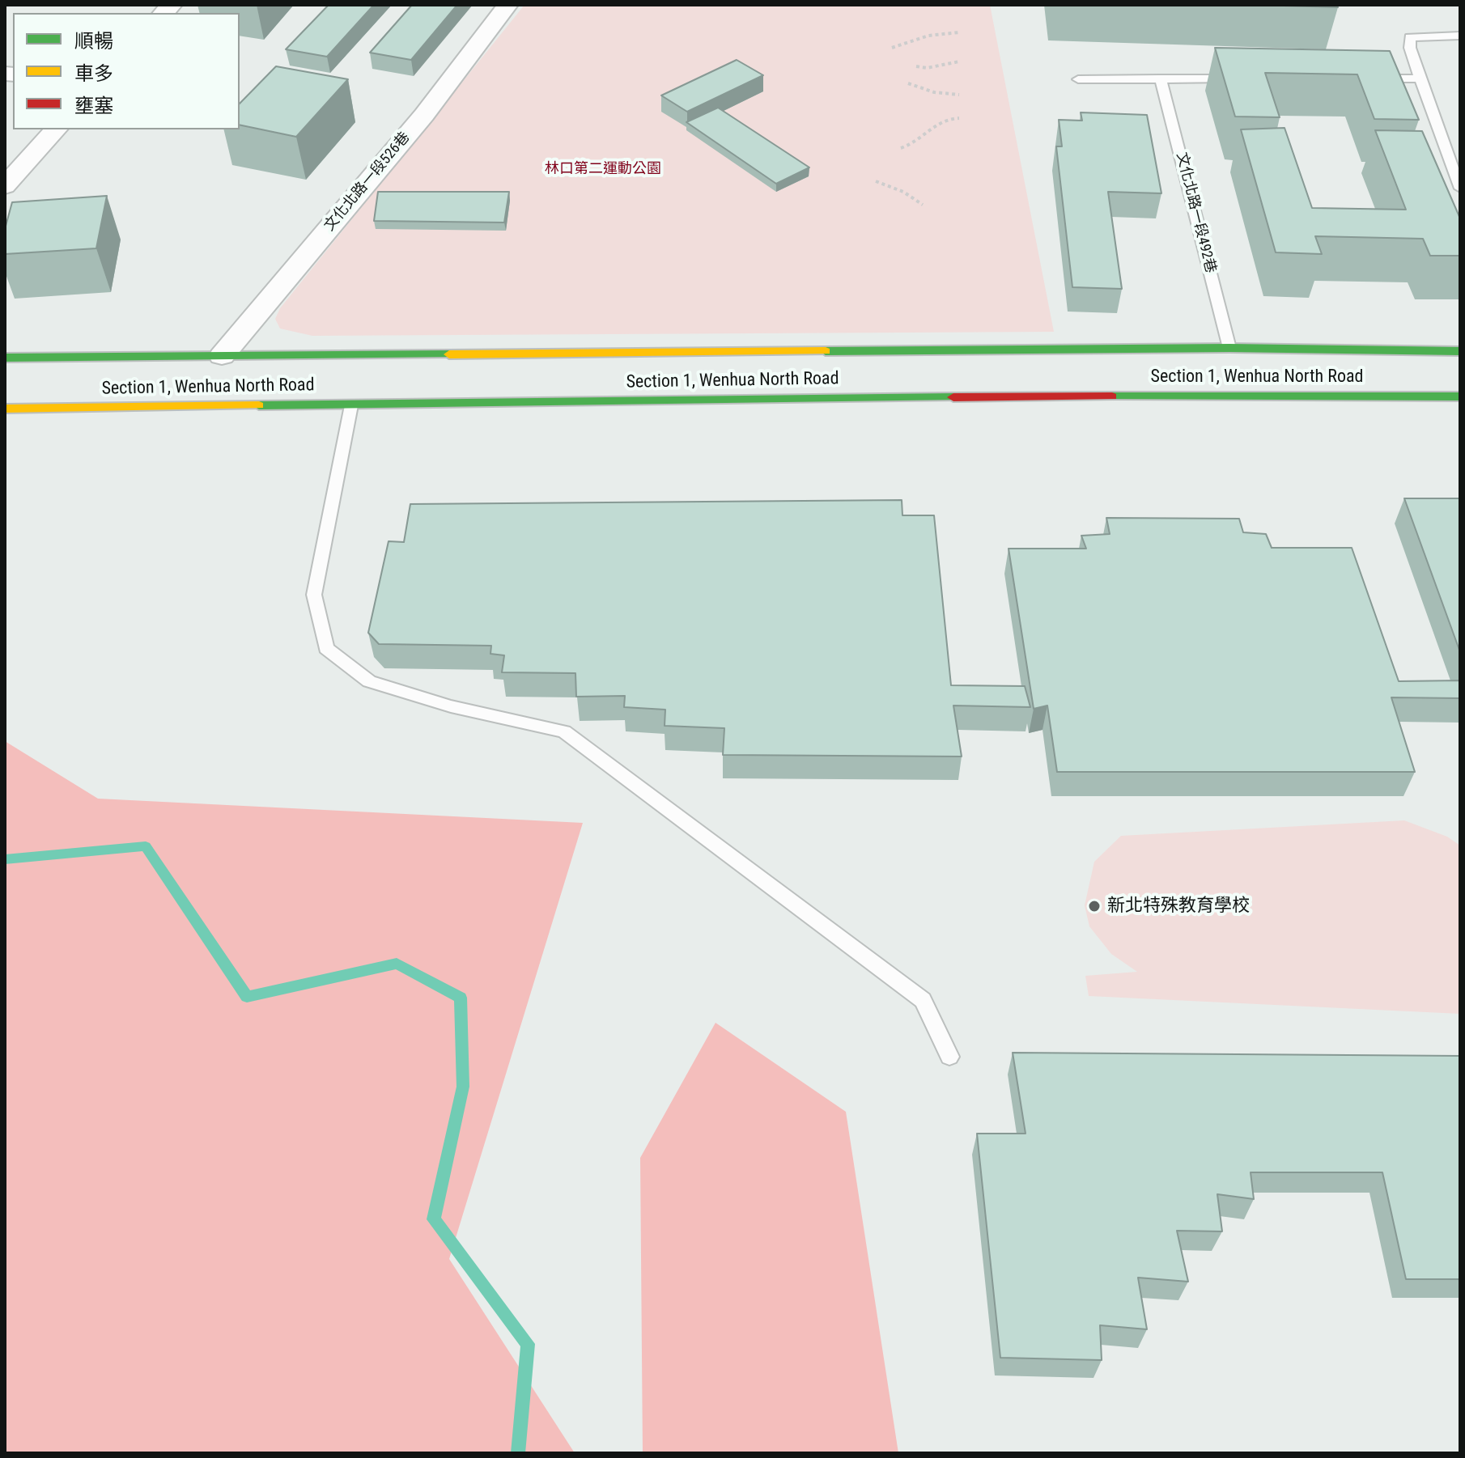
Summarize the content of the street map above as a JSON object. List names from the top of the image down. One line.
{"streets":{"main road":["Section 1, Wenhua North Road"],"street":["文化北路一段526巷"],"lane":["文化北路一段492巷"]},"crossings":[["文化北路一段526巷","Section 1, Wenhua North Road"],["文化北路一段492巷","Section 1, Wenhua North Road"]],"parks":["林口第二運動公園"],"places":["新北特殊教育學校"],"legend":["順暢","車多","壅塞"]}
